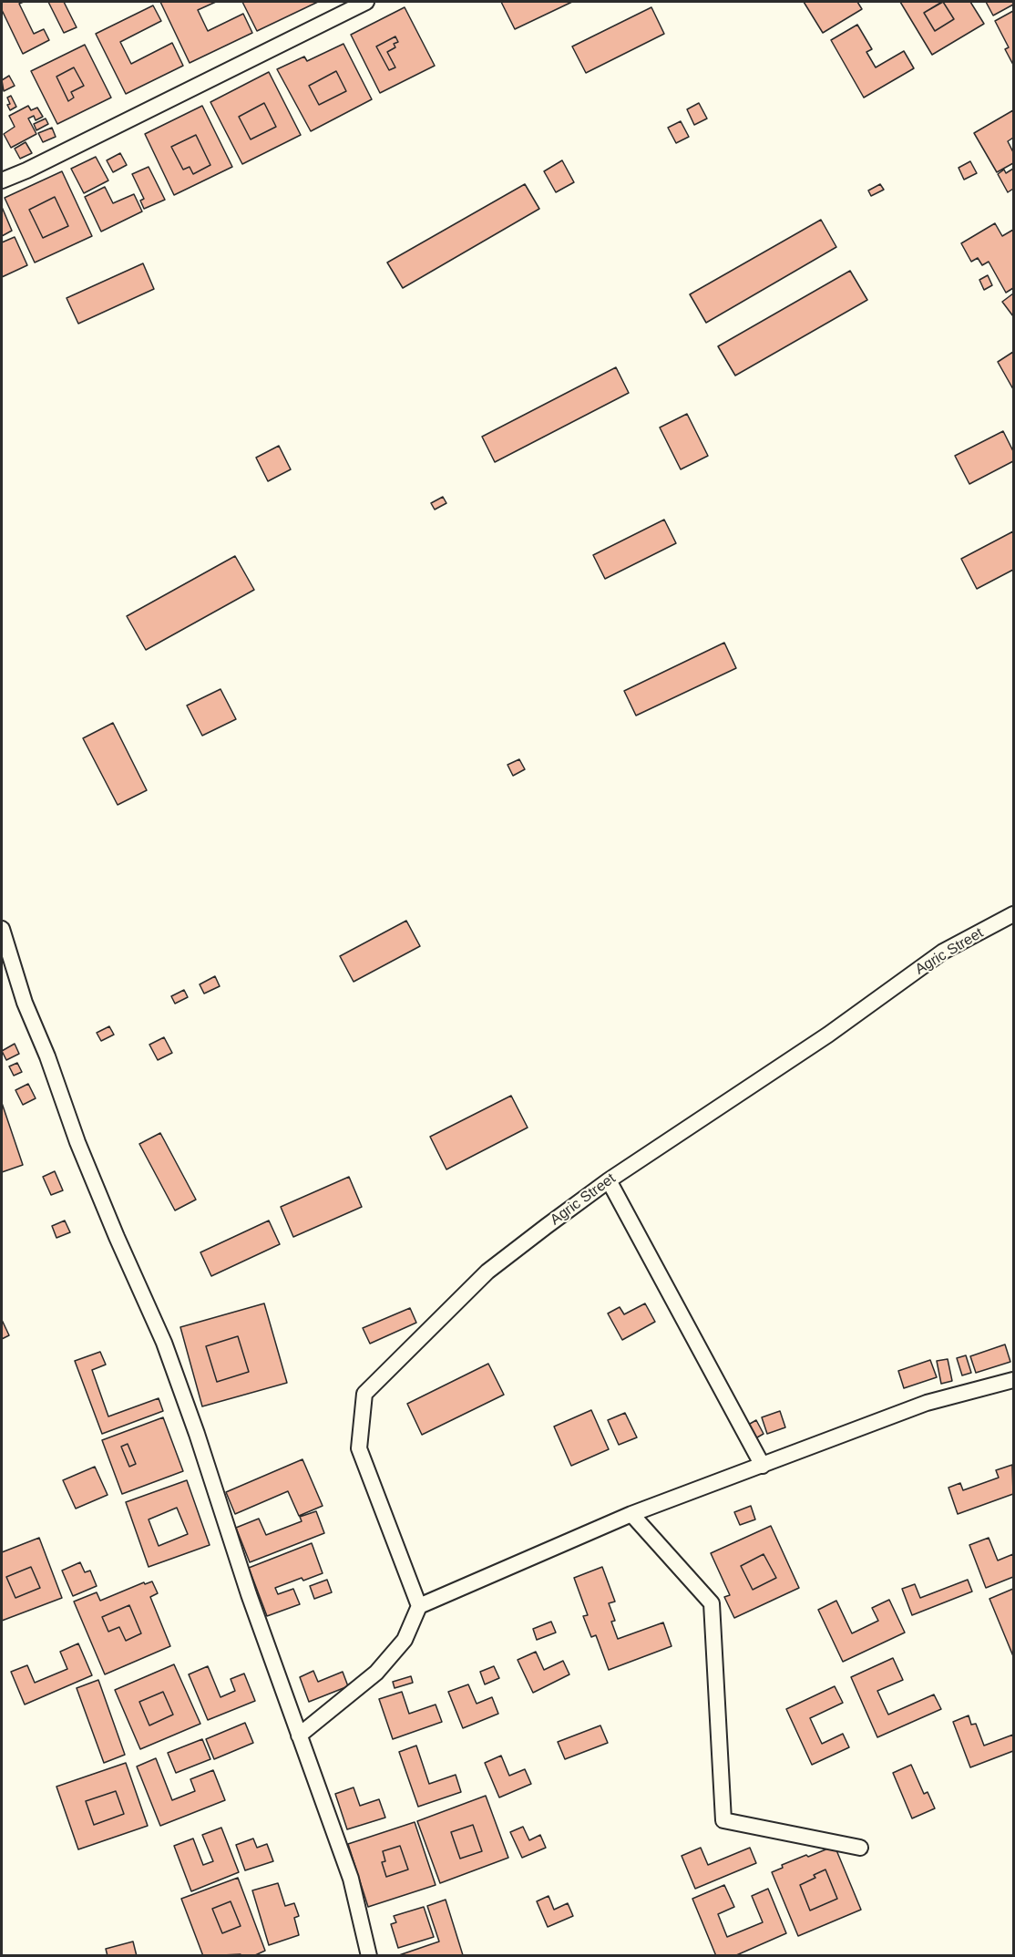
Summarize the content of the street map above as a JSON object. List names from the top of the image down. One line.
{"streets":{"street":["Agric Street"]}}
